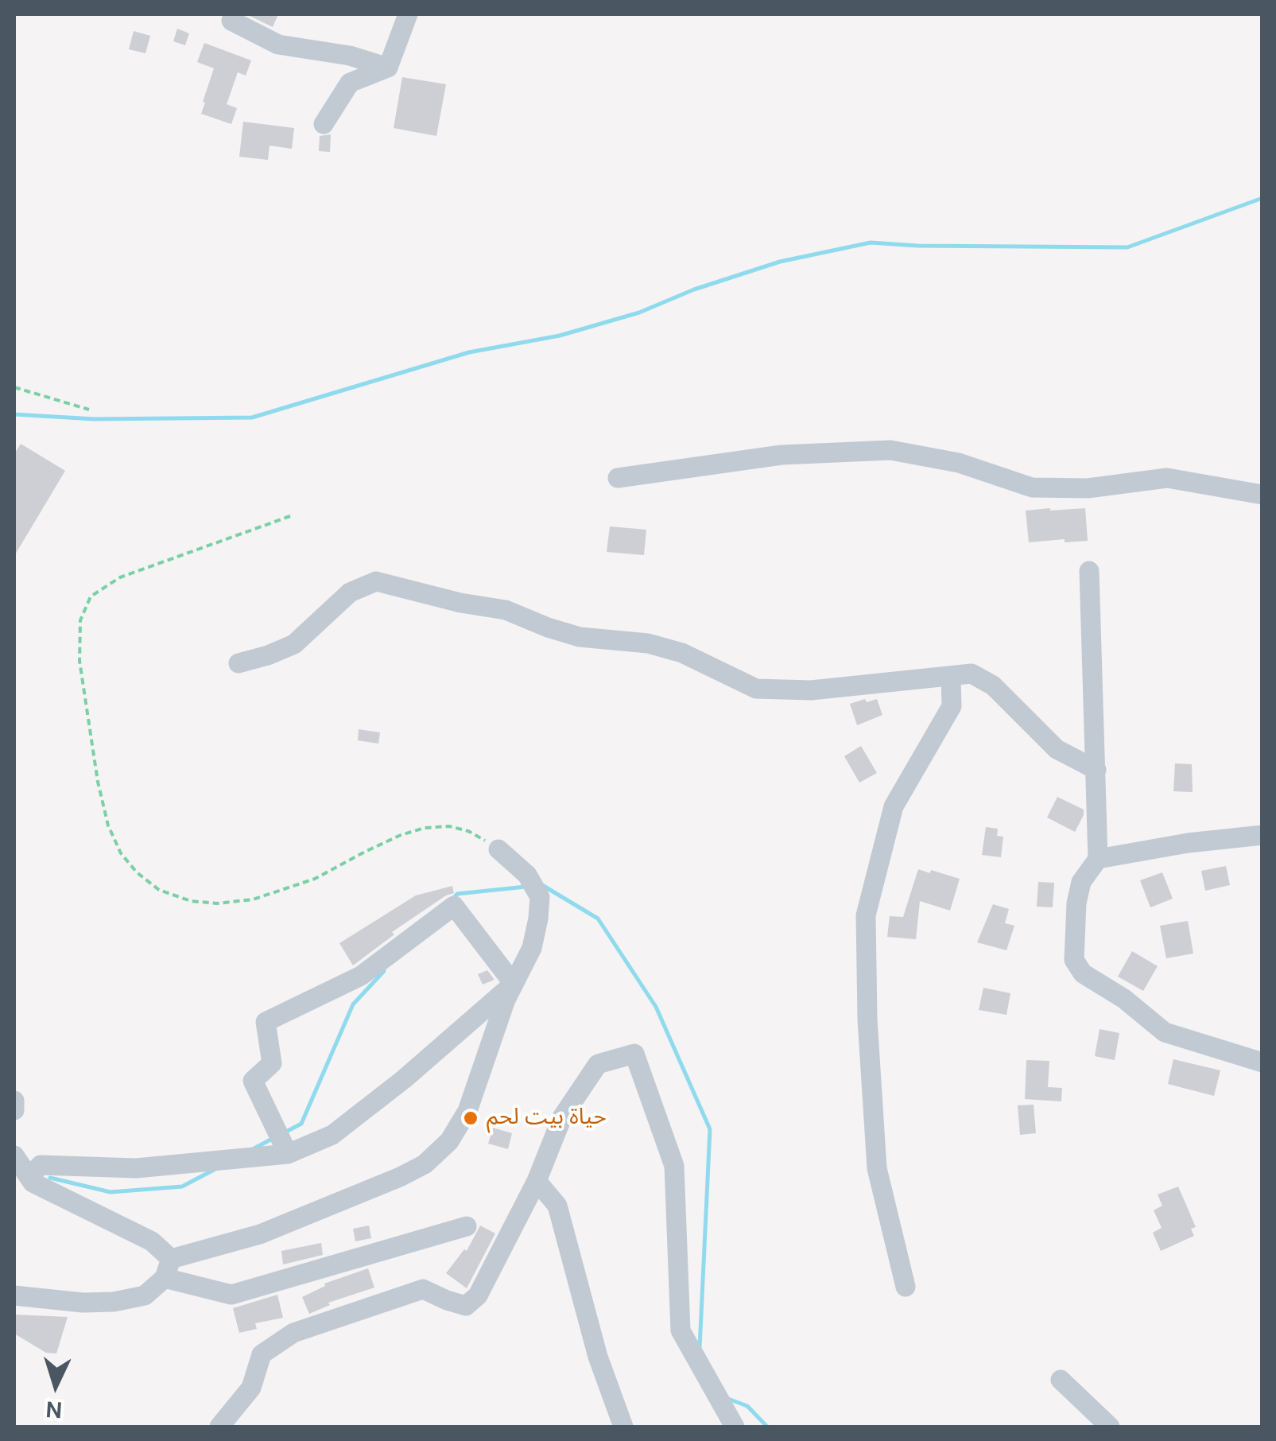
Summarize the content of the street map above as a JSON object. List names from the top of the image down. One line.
{"places":["حياة بيت لحم"],"north":"bottom"}
